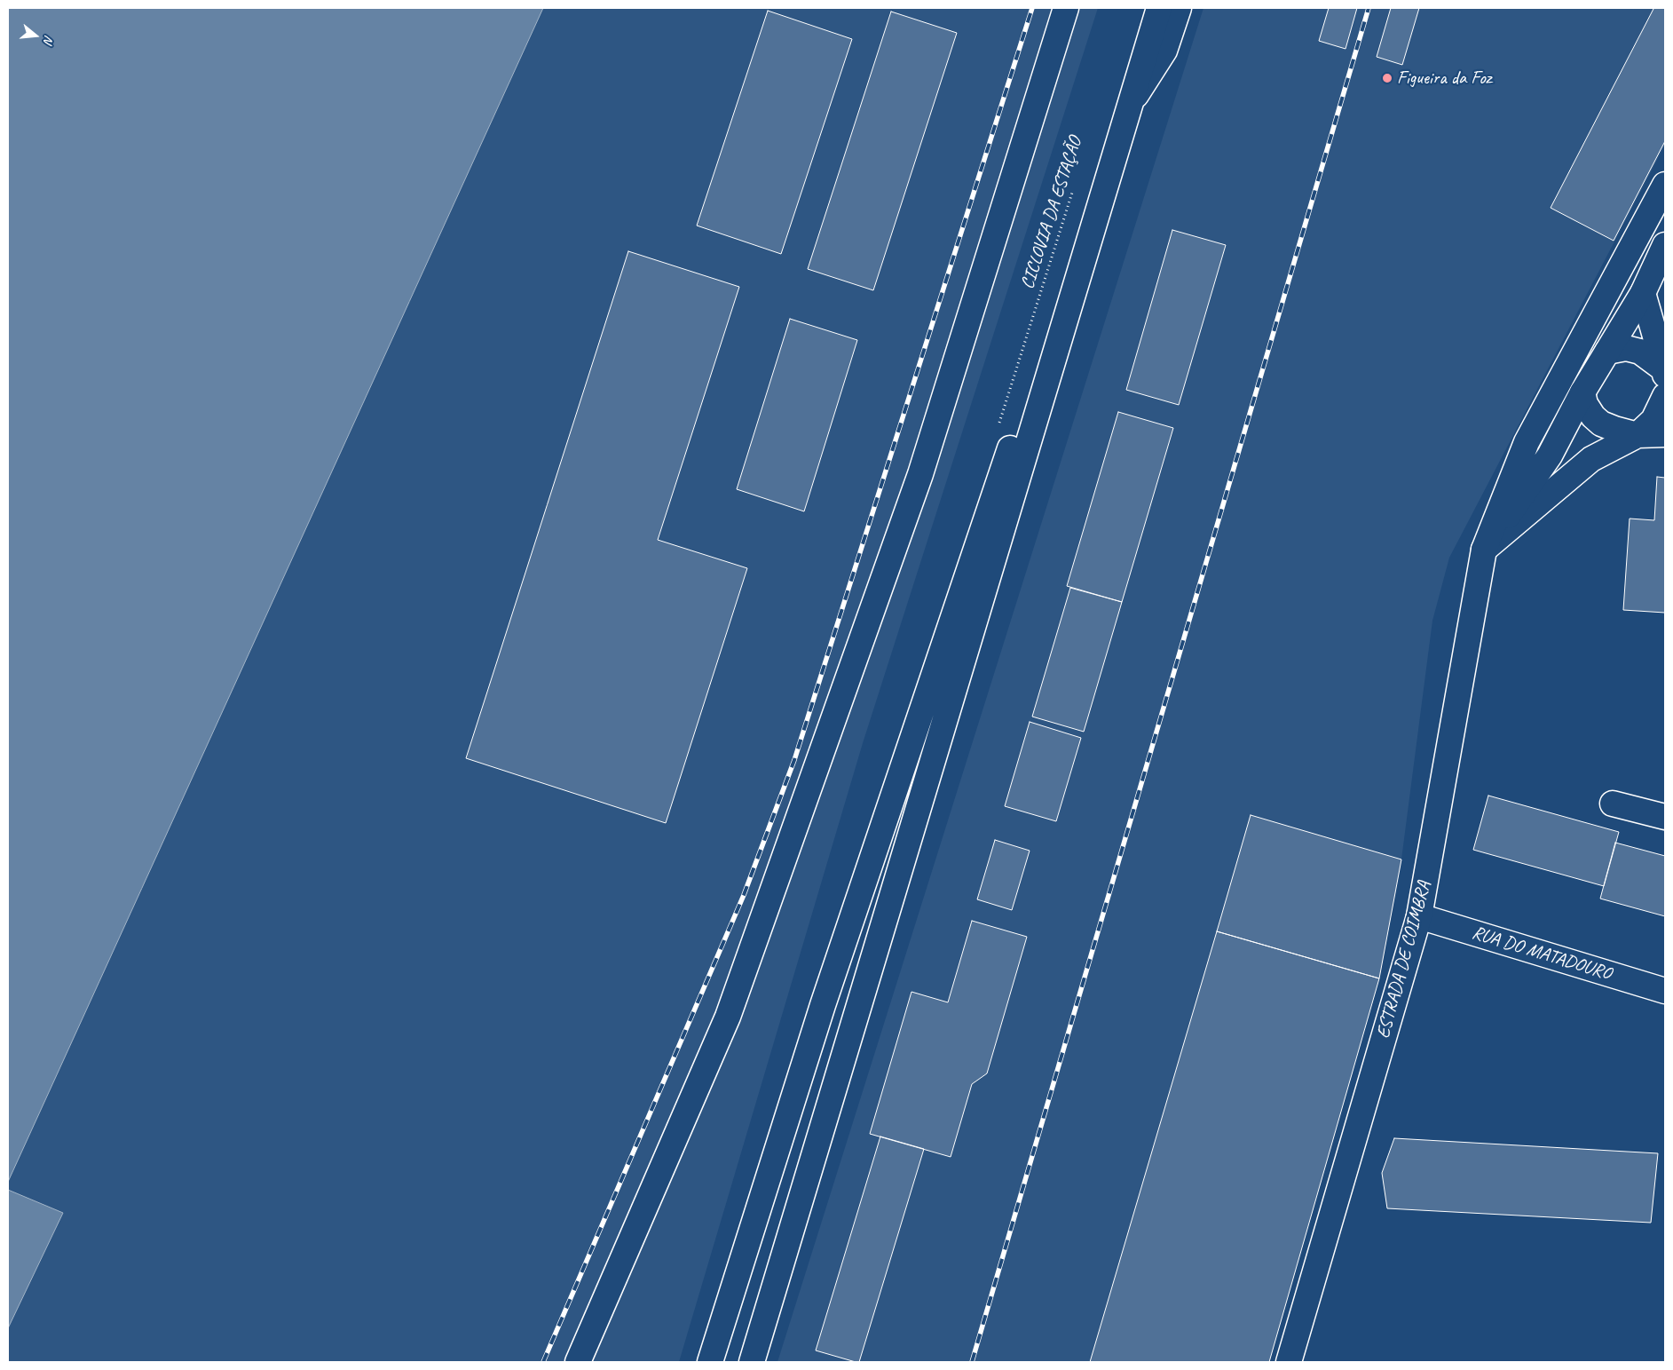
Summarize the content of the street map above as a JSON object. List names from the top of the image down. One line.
{"streets":{"main road":["RUA DO MATADOURO","ESTRADA DE COIMBRA"],"path":["CICLOVIA DA ESTAÇÃO"]},"crossings":[["RUA DO MATADOURO","ESTRADA DE COIMBRA"]],"places":["Figueira da Foz"],"north":"right"}
